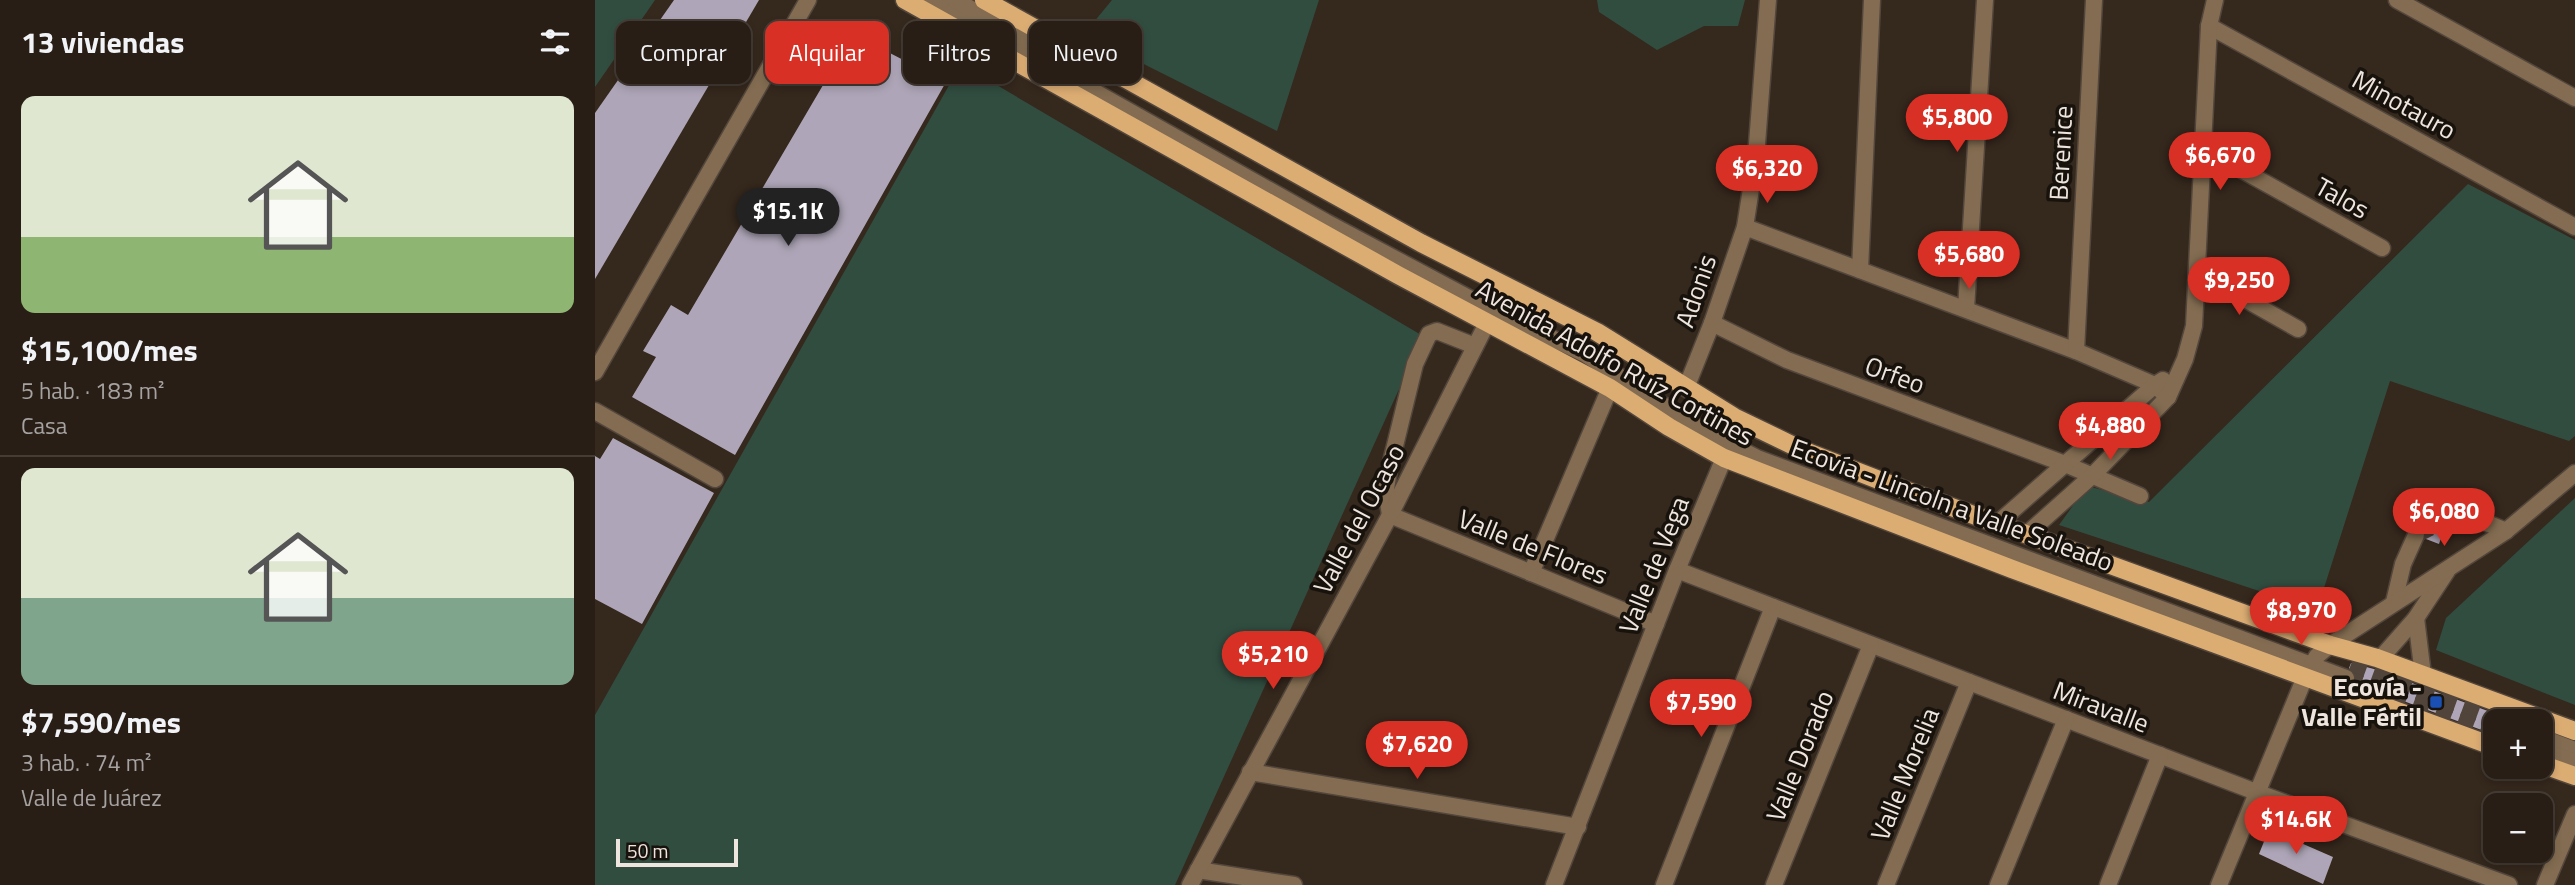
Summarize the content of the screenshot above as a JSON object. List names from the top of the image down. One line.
{"streets":{"main road":["Avenida Adolfo Ruíz Cortines"],"street":["Minotauro","Berenice","Talos","Adonis","Orfeo","Ecovía - Lincoln a Valle Soleado","Valle del Ocaso","Valle de Flores","Valle de Vega","Miravalle","Valle Dorado","Valle Morelia"]},"crossings":[["Adonis","Avenida Adolfo Ruíz Cortines"],["Adonis","Orfeo"],["Avenida Adolfo Ruíz Cortines","Ecovía - Lincoln a Valle Soleado"],["Avenida Adolfo Ruíz Cortines","Valle del Ocaso"],["Avenida Adolfo Ruíz Cortines","Valle de Vega"],["Valle del Ocaso","Valle de Flores"],["Valle de Flores","Valle de Vega"],["Valle de Vega","Miravalle"],["Miravalle","Valle Dorado"],["Miravalle","Valle Morelia"]],"places":{"transit":["Ecovía - Valle Fértil"]},"scale_bar":"50 m","page":{"heading":"13 viviendas","chip":["Comprar","Alquilar","Filtros","Nuevo"],"list":[{"name":"$15,100/mes","note":"5 hab. · 183 m² · Casa"},{"name":"$7,590/mes","note":"3 hab. · 74 m² · Valle de Juárez"}],"price":["$5,800","$6,670","$6,320","$15.1K","$5,680","$9,250","$4,880","$6,080","$8,970","$5,210","$7,590","$7,620","$14.6K"],"map_buttons":["+","−"],"scale":"50 m"}}
